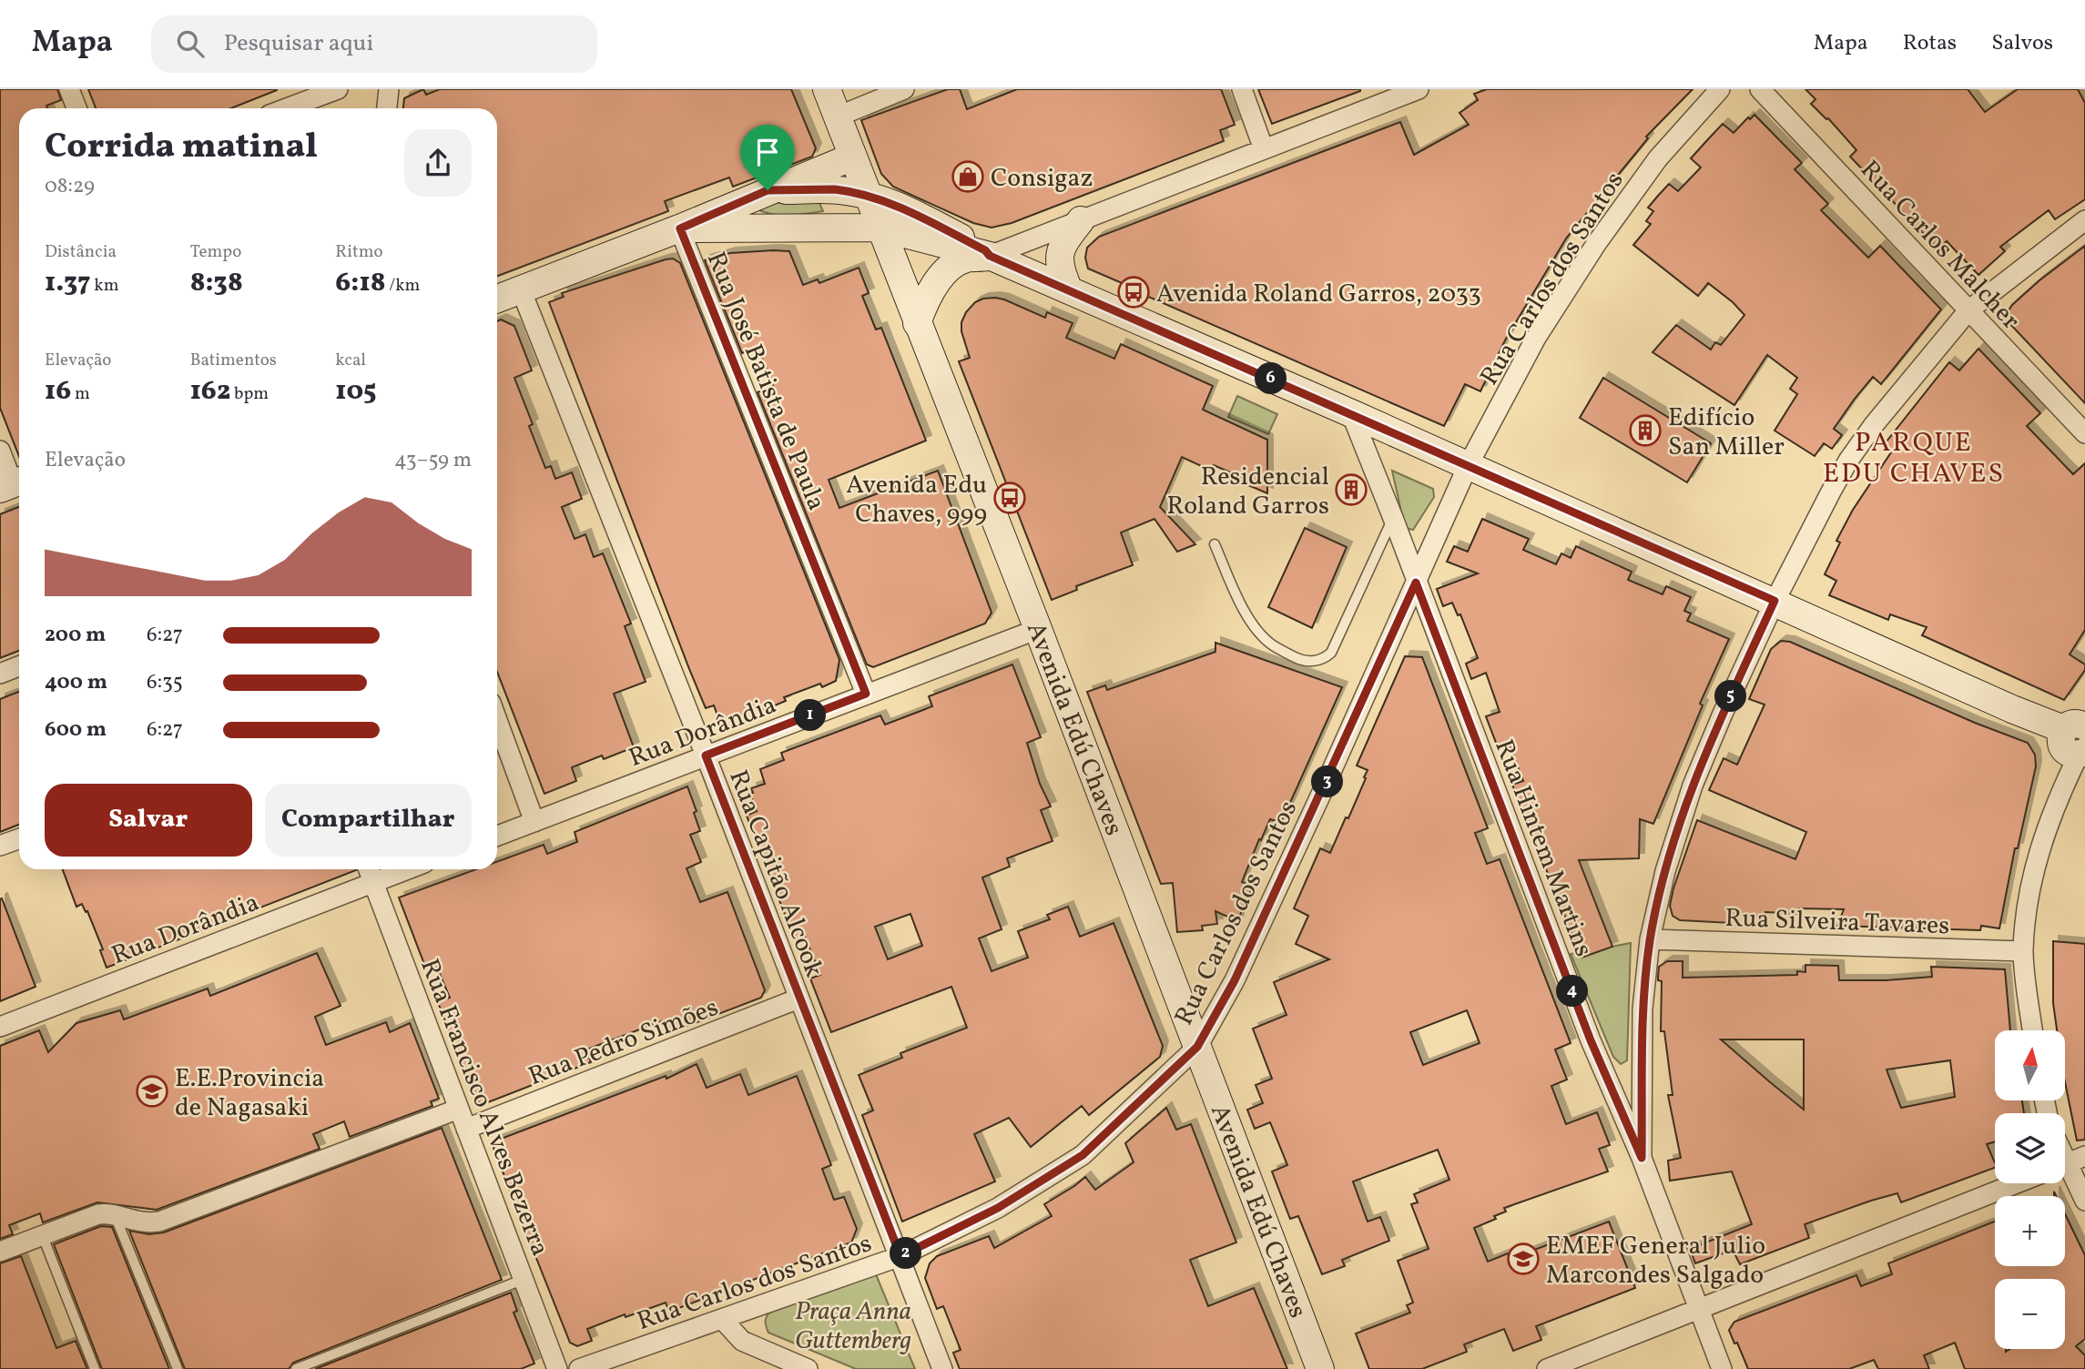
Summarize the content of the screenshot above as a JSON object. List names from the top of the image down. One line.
{"streets":{"main road":["Avenida Edú Chaves"],"street":["Rua Carlos Malcher","Rua Carlos dos Santos","Rua José Batista de Paula","Rua Dorândia","Rua Hintem Martins","Rua Capitão Alcook","Rua Silveira Tavares","Rua Pedro Simões","Rua Francisco Alves Bezerra"]},"crossings":[["Rua Carlos dos Santos","Avenida Edú Chaves"],["Rua Carlos dos Santos","Rua Hintem Martins"],["Rua Carlos dos Santos","Rua Capitão Alcook"],["Rua José Batista de Paula","Rua Dorândia"],["Avenida Edú Chaves","Rua Dorândia"],["Rua Dorândia","Rua Capitão Alcook"],["Rua Dorândia","Rua Francisco Alves Bezerra"],["Rua Capitão Alcook","Rua Pedro Simões"],["Rua Pedro Simões","Rua Francisco Alves Bezerra"]],"districts":["PARQUE EDU CHAVES"],"parks":["Praça Anna Guttemberg"],"places":{"shop":["Consigaz"],"bus stop":["Avenida Roland Garros, 2033","Avenida Edu Chaves, 999"],"building":["Edifício San Miller","Residencial Roland Garros"],"school or university":["E.E.Provincia de Nagasaki","EMEF General Julio Marcondes Salgado"]},"north":"top","page":{"header":"Mapa","search":"Pesquisar aqui","nav":["Mapa","Rotas","Salvos"],"heading":["Corrida matinal","08:29"],"stats":[["Distância","1.37 km"],["Tempo","8:38"],["Ritmo","6:18 /km"],["Elevação","16 m"],["Batimentos","162 bpm"],["kcal","105"]],"pins":["6","5","1","3","4","2"],"chart":["Elevação","43–59 m"],"list":[{"name":"200 m","note":"6:27"},{"name":"400 m","note":"6:35"},{"name":"600 m","note":"6:27"}],"buttons":["Salvar","Compartilhar"],"map_buttons":["+","−"]}}
